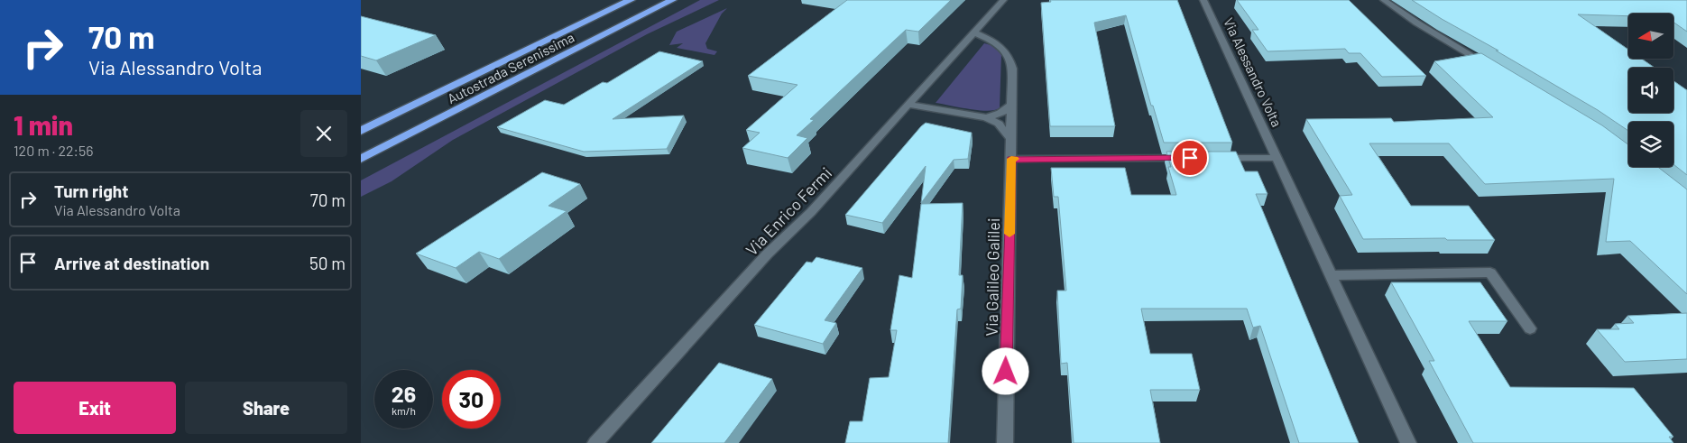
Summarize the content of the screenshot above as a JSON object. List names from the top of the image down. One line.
{"streets":{"highway":["Autostrada Serenissima"],"street":["Via Alessandro Volta","Via Enrico Fermi","Via Galileo Galilei"]},"crossings":[["Via Enrico Fermi","Via Galileo Galilei"]],"north":"left","page":{"turn":["70 m","Via Alessandro Volta"],"heading":["1 min","120 m · 22:56"],"list":[{"name":"Turn right","note":"Via Alessandro Volta","value":"70 m"},{"name":"Arrive at destination","value":"50 m"}],"speed":"26 km/h","limit":"30","buttons":["Exit","Share"]}}
